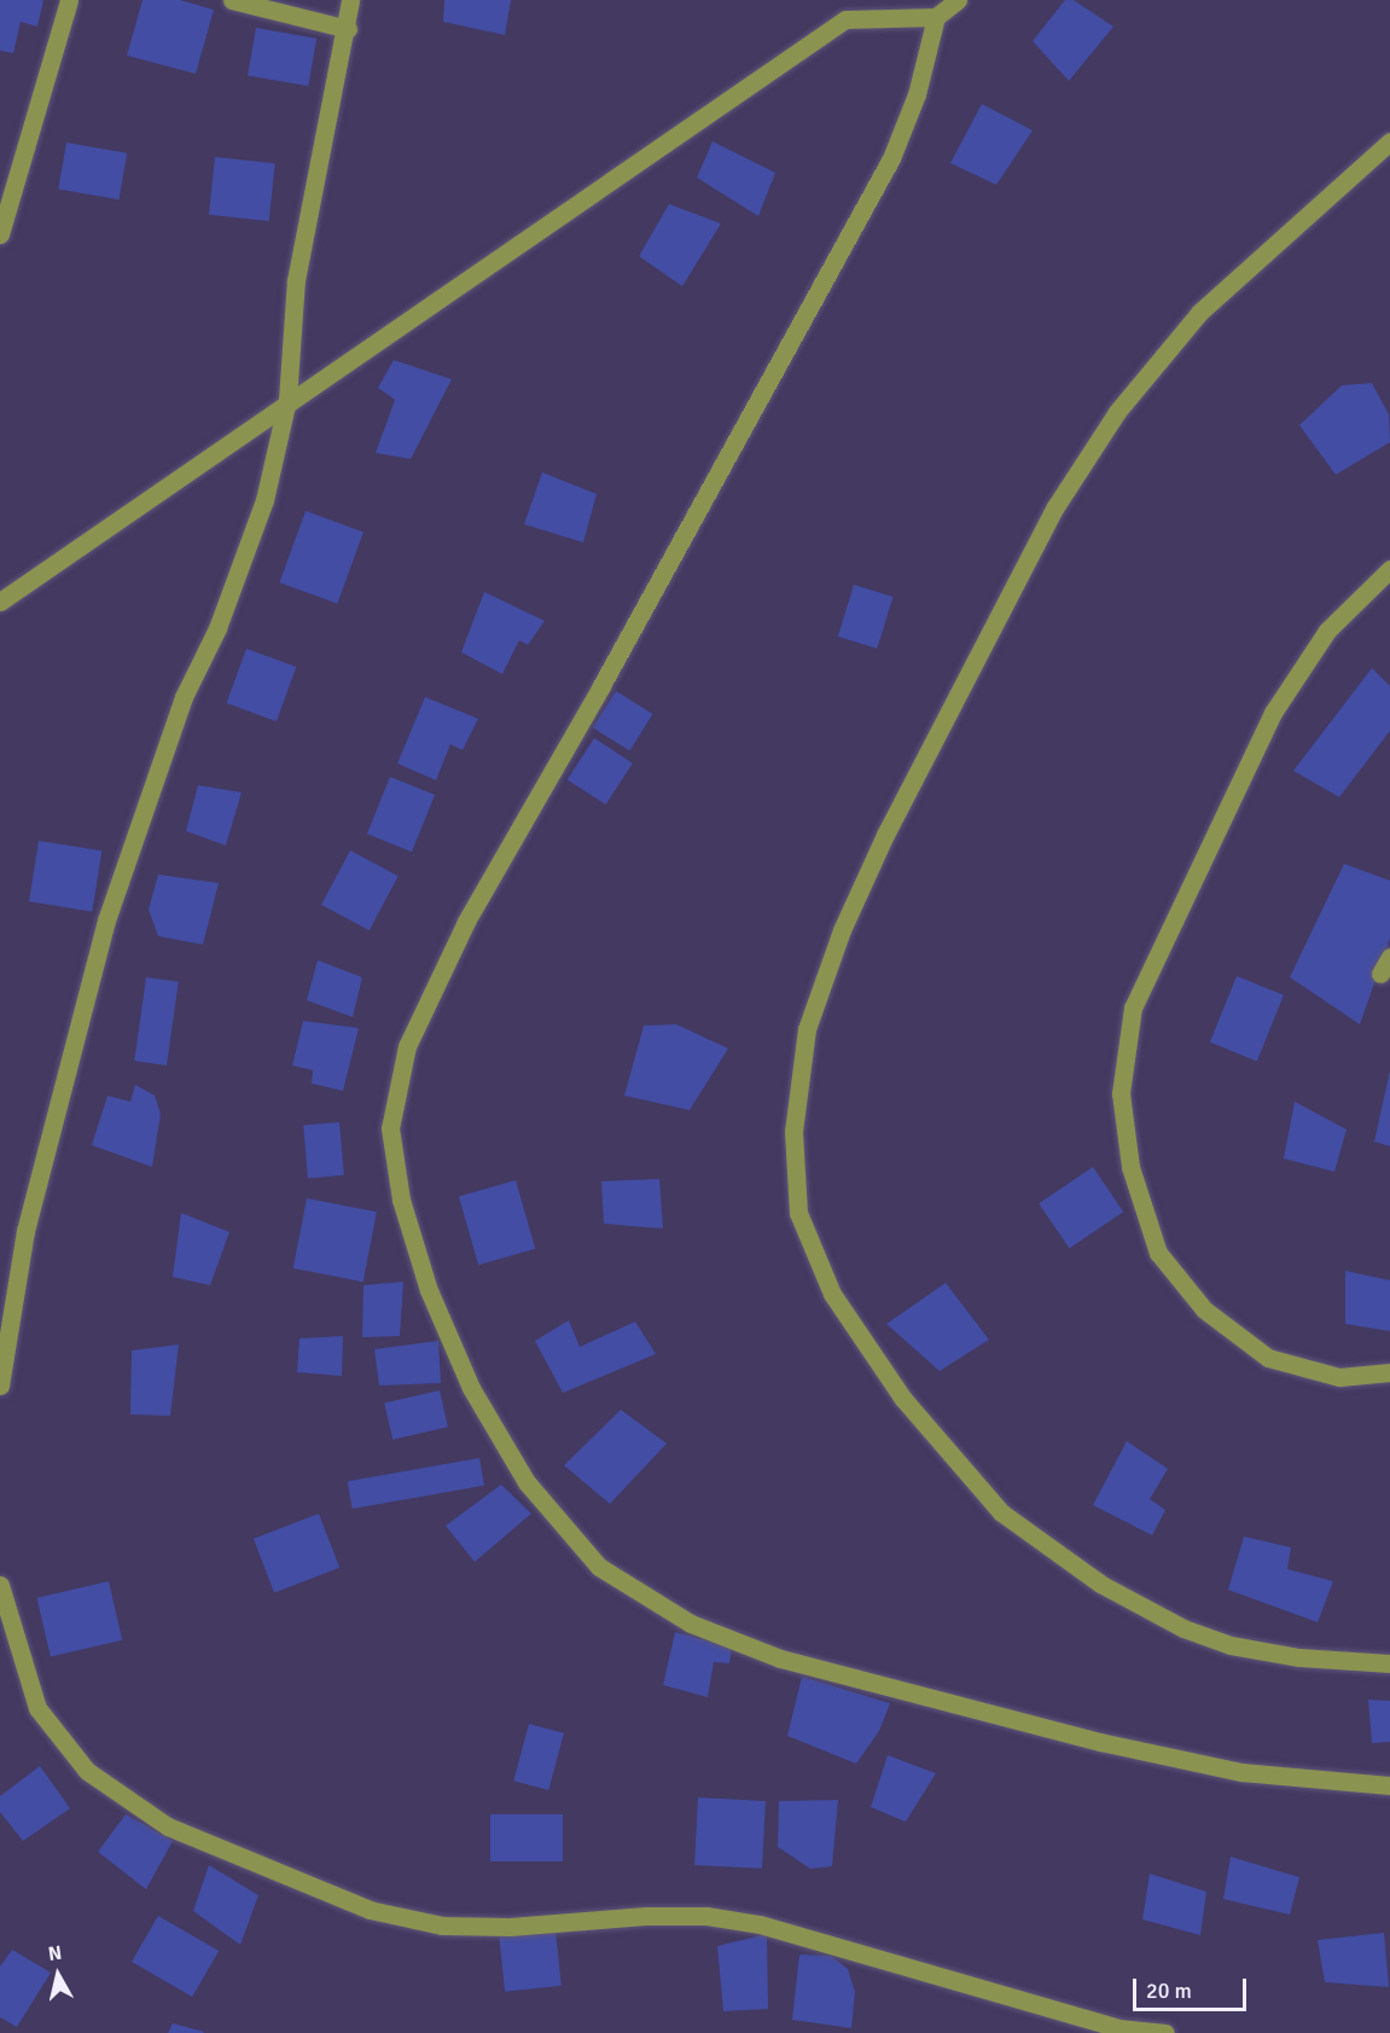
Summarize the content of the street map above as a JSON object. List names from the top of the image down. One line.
{"scale_bar":"20 m","north":"top"}
